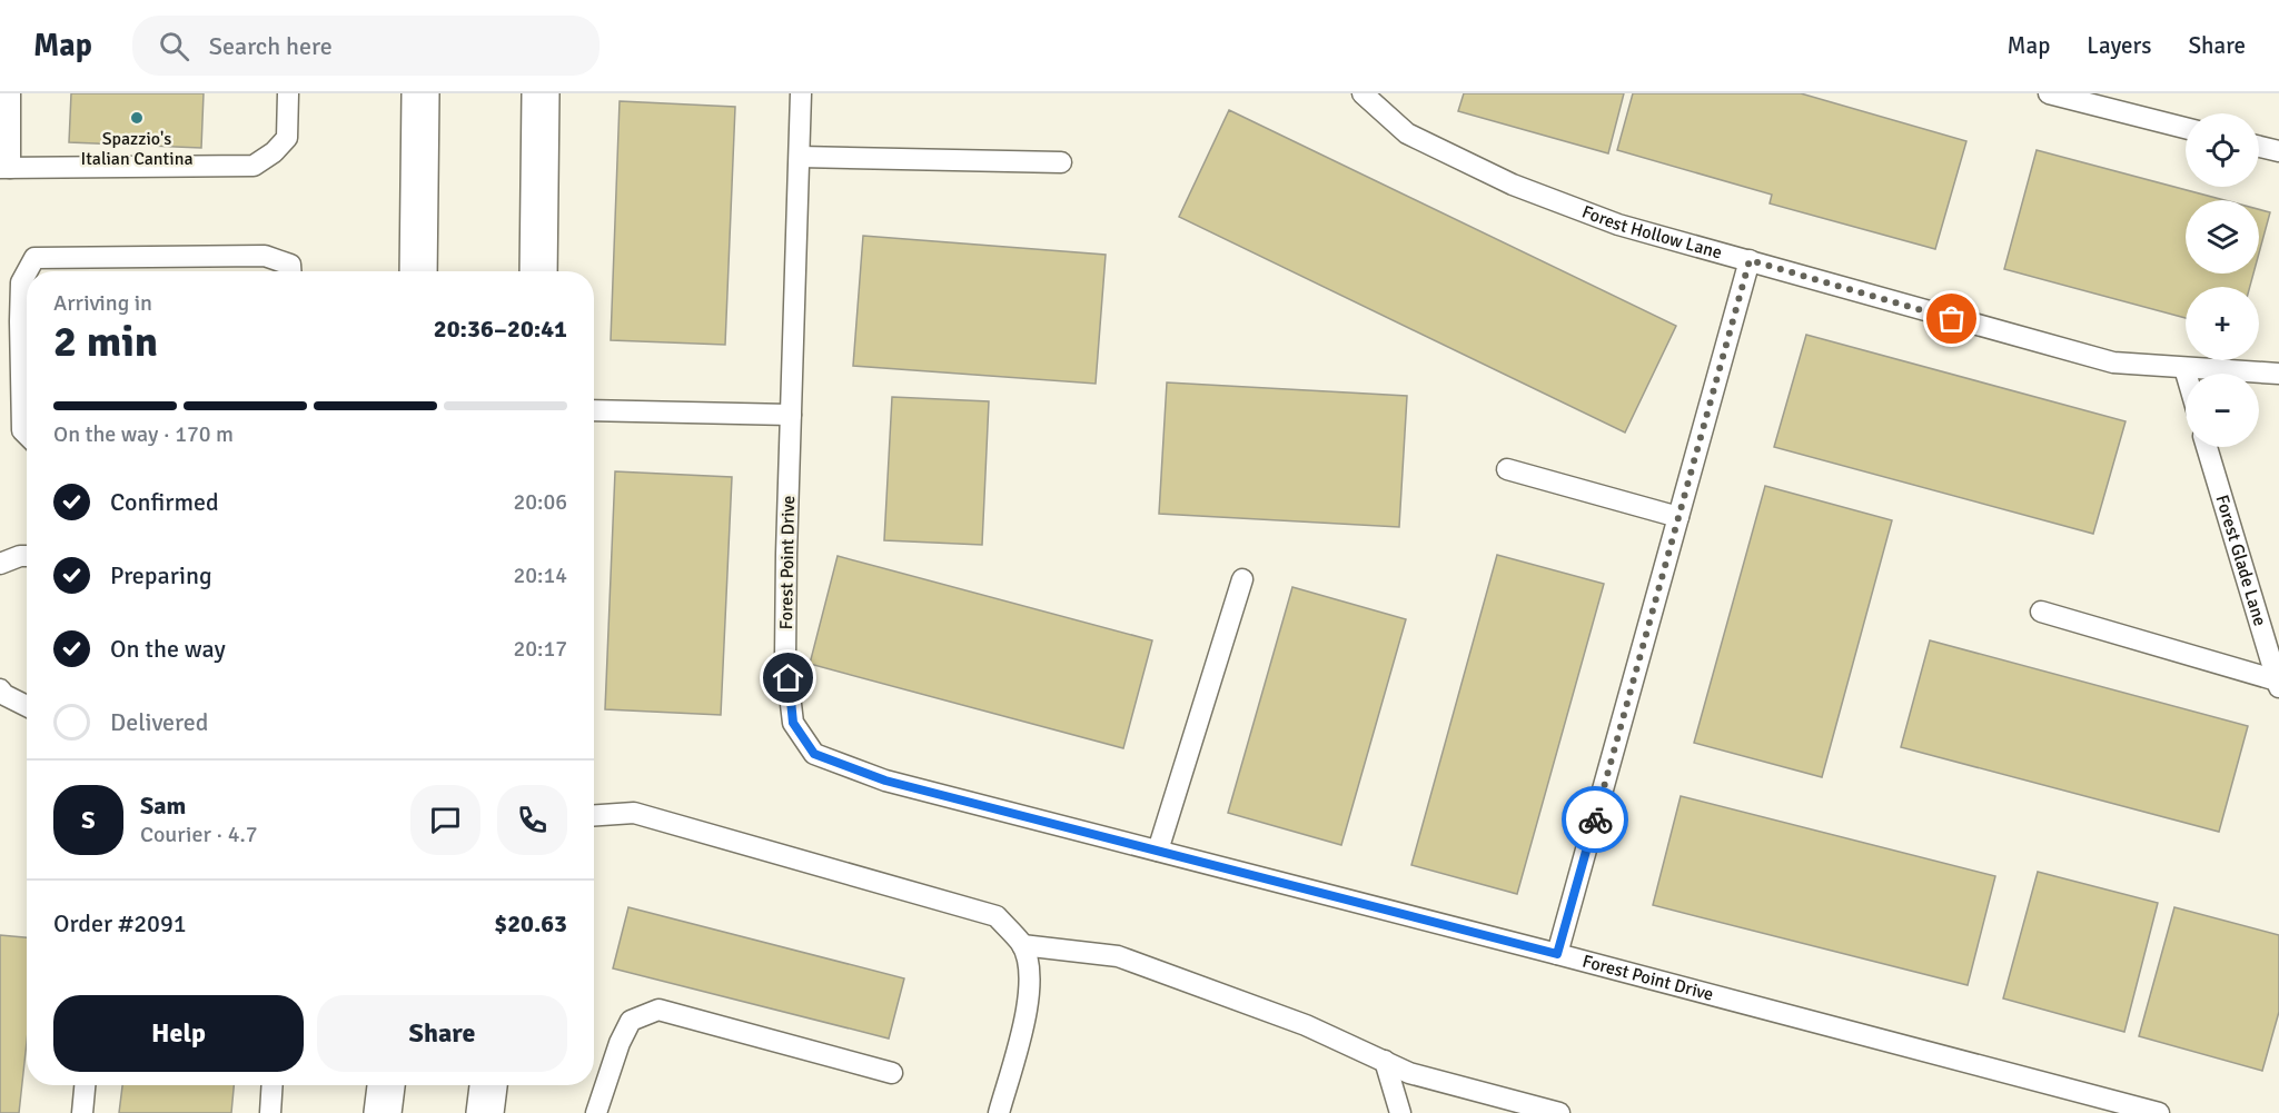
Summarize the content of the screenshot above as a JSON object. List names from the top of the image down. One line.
{"streets":{"lane":["Forest Hollow Lane","Forest Glade Lane","Forest Point Drive"]},"places":["Spazzio's Italian Cantina"],"page":{"header":"Map","search":"Search here","nav":["Map","Layers","Share"],"map_buttons":["+","−"],"heading":["2 min","Arriving in","20:36–20:41"],"panel":["Sam","Courier · 4.7","Order #2091","$20.63"],"bar":"On the way · 170 m","list":[["Confirmed","20:06"],["Preparing","20:14"],["On the way","20:17"],"Delivered"],"round":"S","buttons":["Help","Share"]}}
